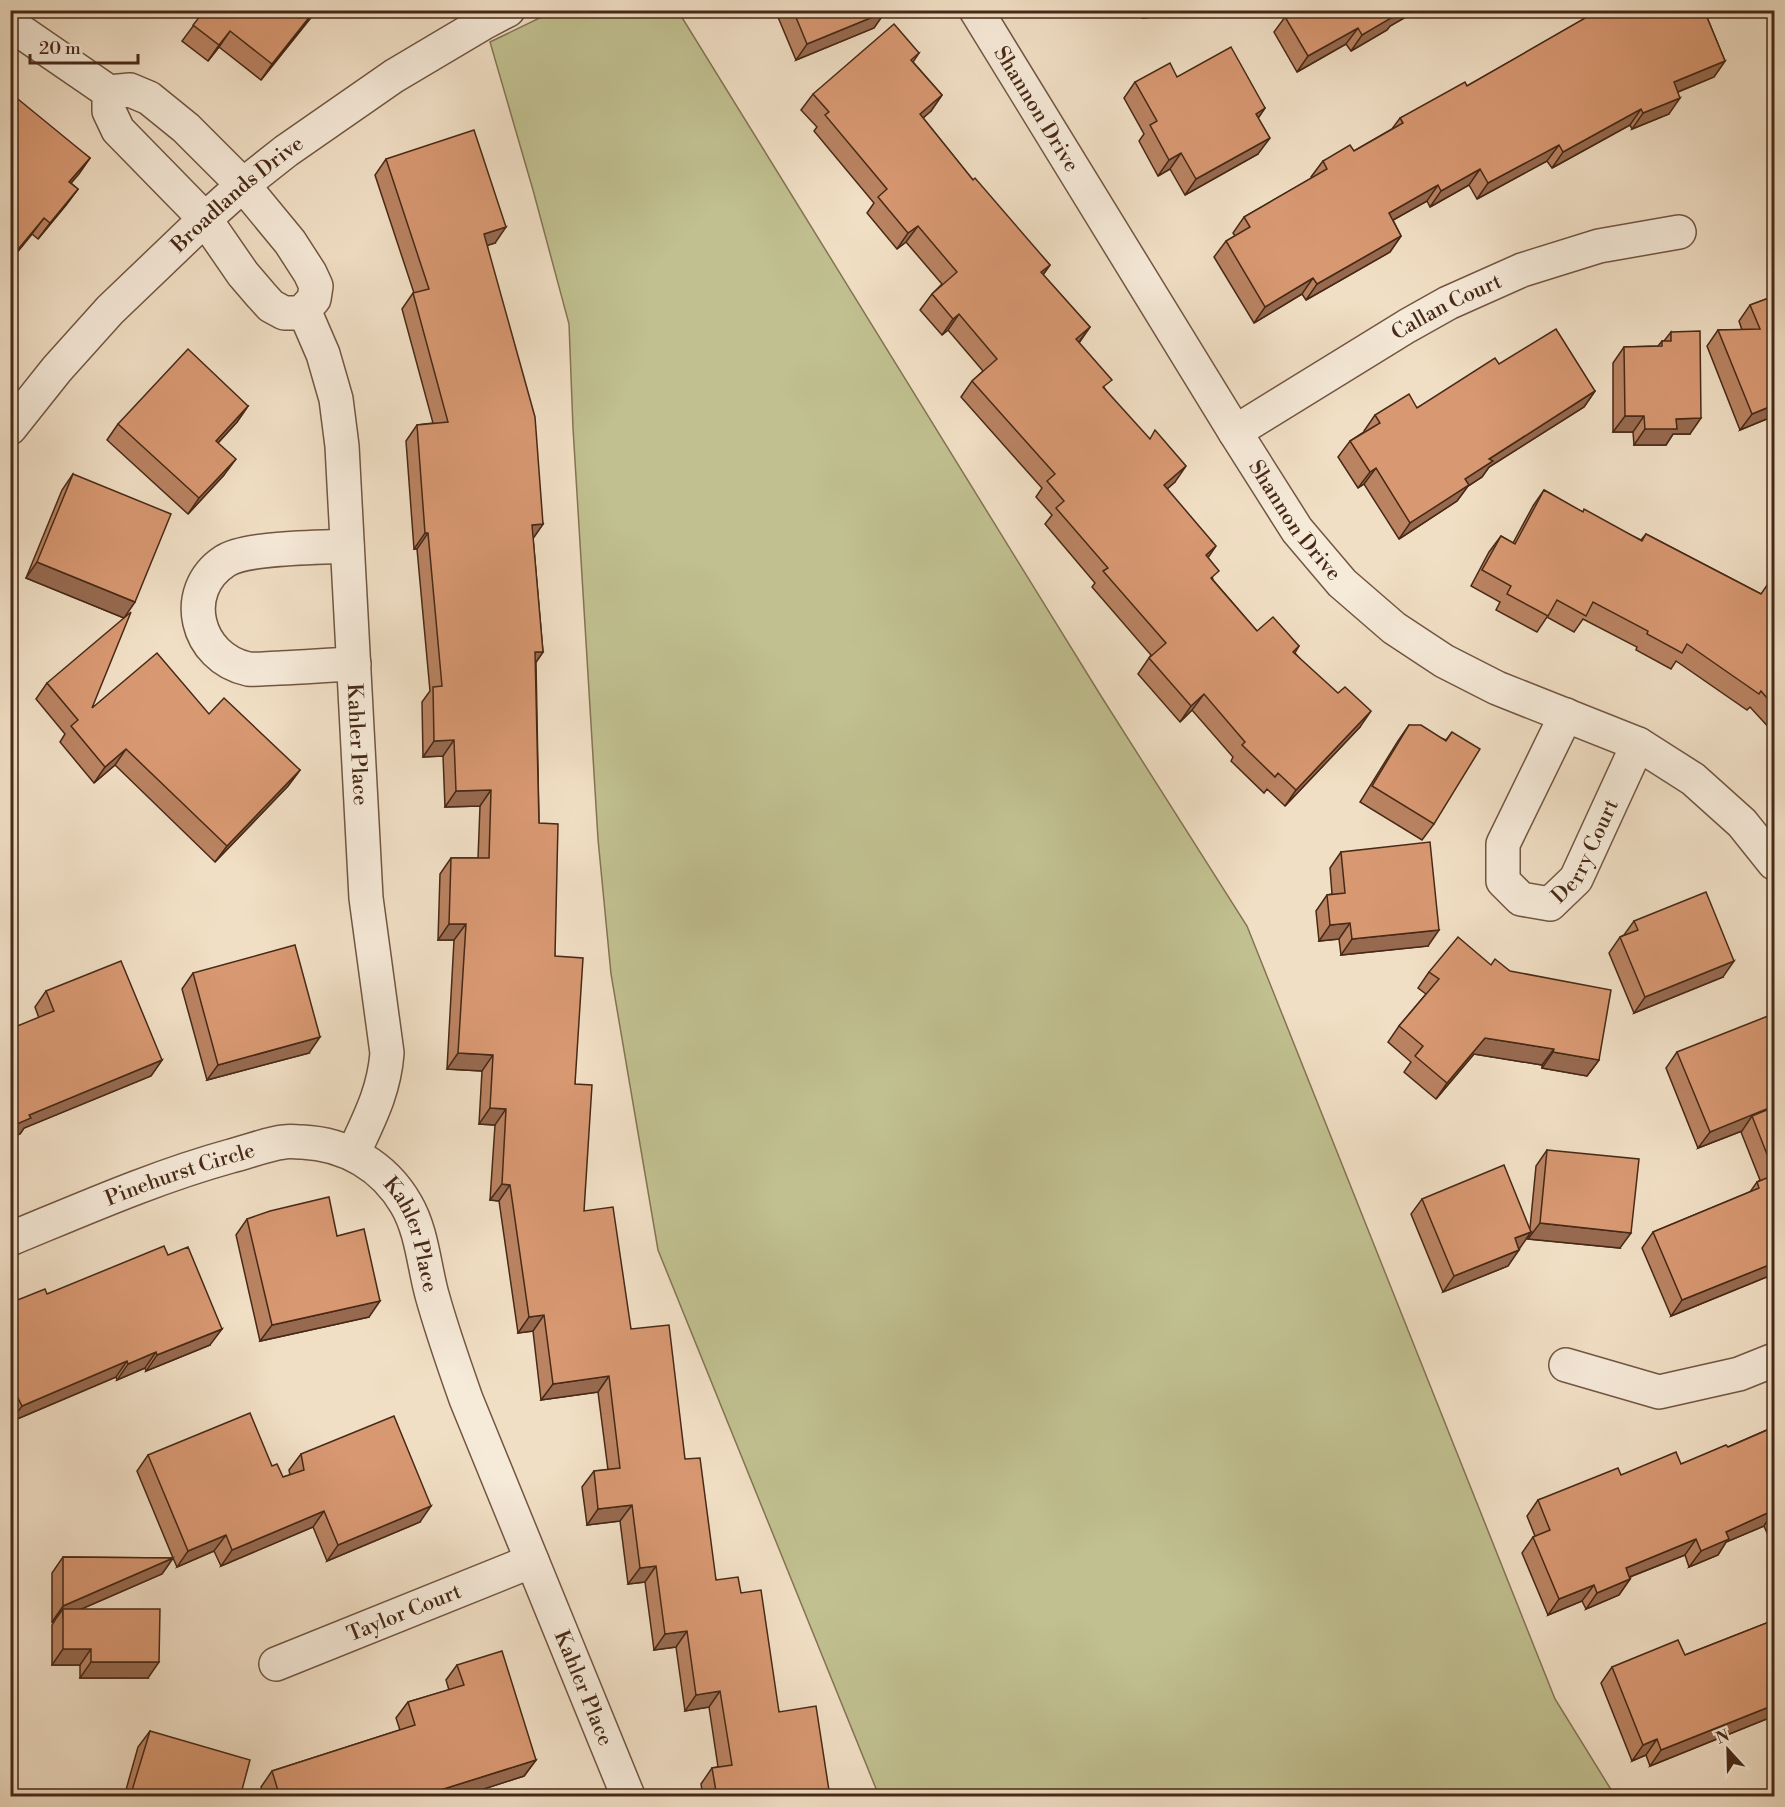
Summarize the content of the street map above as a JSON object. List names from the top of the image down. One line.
{"streets":{"street":["Shannon Drive","Broadlands Drive","Callan Court","Kahler Place","Derry Court","Pinehurst Circle","Taylor Court"]},"crossings":[["Shannon Drive","Callan Court"],["Shannon Drive","Derry Court"],["Kahler Place","Pinehurst Circle"],["Kahler Place","Taylor Court"]],"scale_bar":"20 m","north":"top"}
